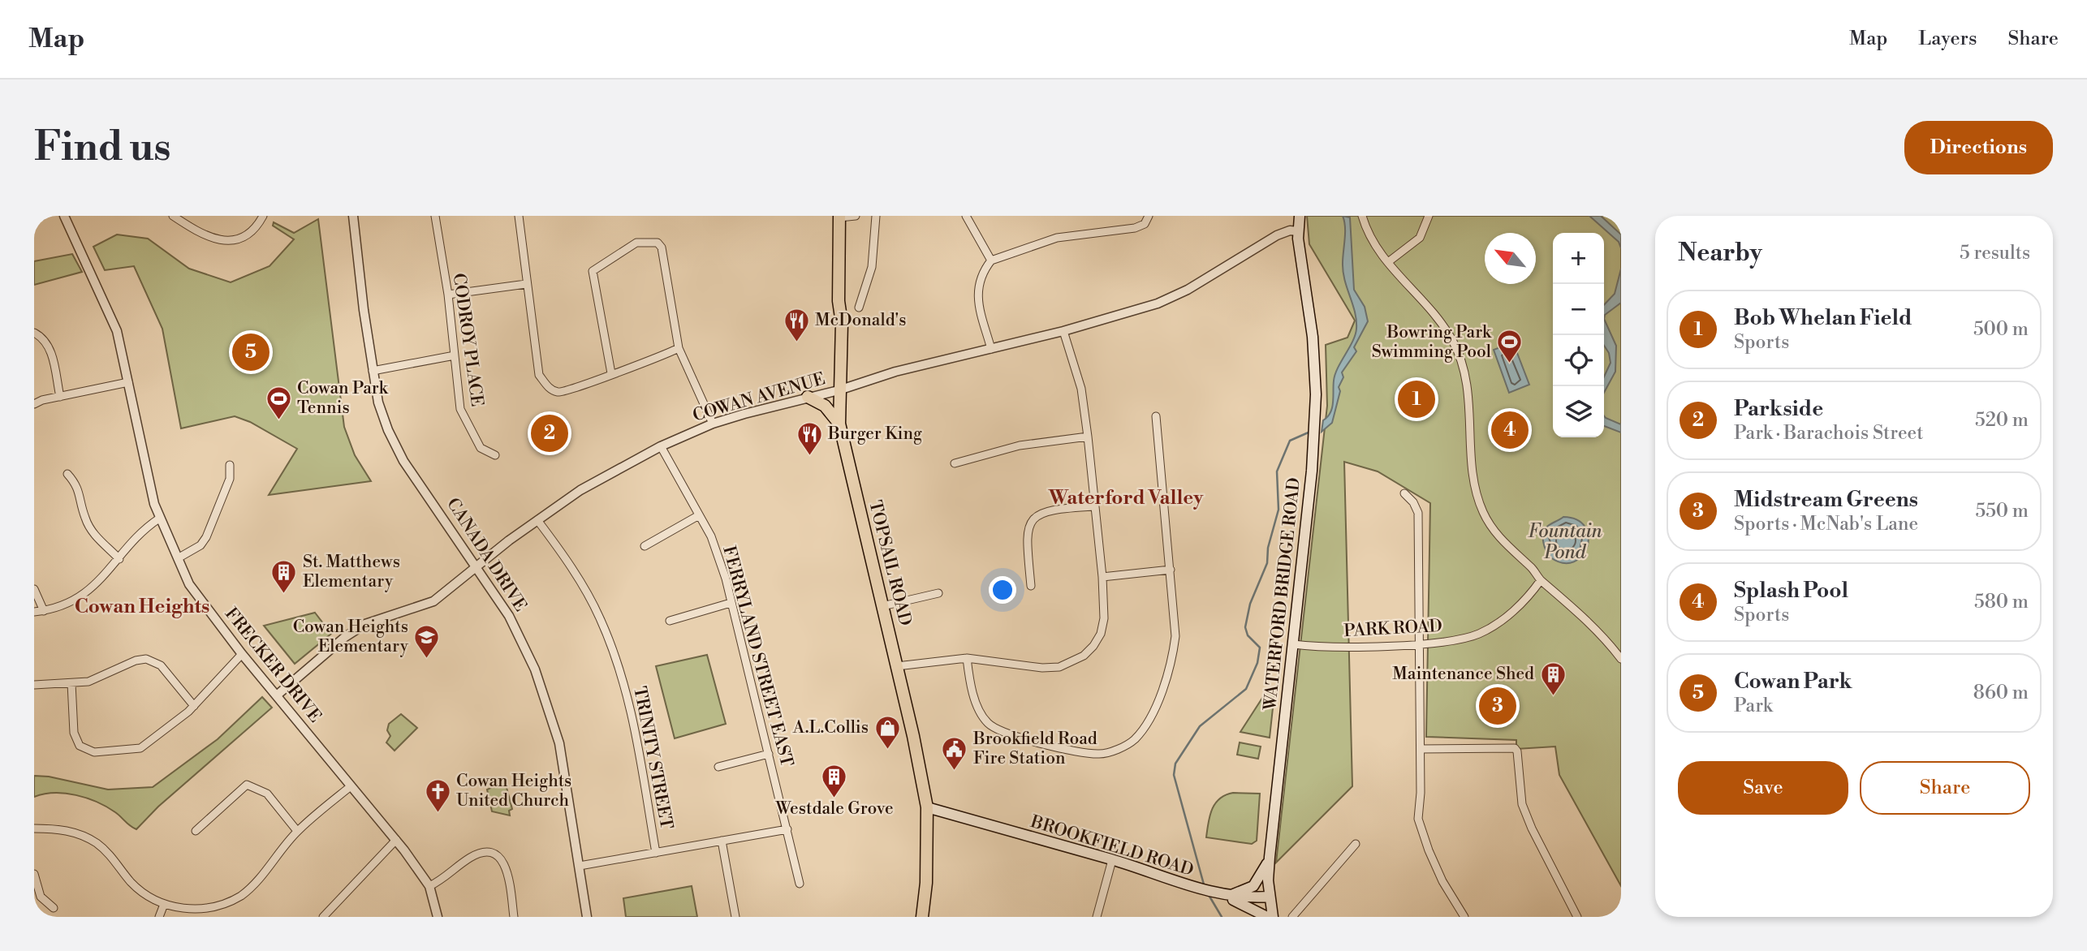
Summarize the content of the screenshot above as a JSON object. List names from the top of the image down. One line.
{"streets":{"main road":["TOPSAIL ROAD","WATERFORD BRIDGE ROAD","BROOKFIELD ROAD"],"street":["CODROY PLACE","COWAN AVENUE","CANADA DRIVE","PARK ROAD","FERRYLAND STREET EAST","FRECKER DRIVE","TRINITY STREET"]},"crossings":[["COWAN AVENUE","CANADA DRIVE"],["COWAN AVENUE","TOPSAIL ROAD"],["COWAN AVENUE","WATERFORD BRIDGE ROAD"],["COWAN AVENUE","FERRYLAND STREET EAST"],["COWAN AVENUE","FRECKER DRIVE"],["COWAN AVENUE","TRINITY STREET"],["TOPSAIL ROAD","BROOKFIELD ROAD"],["WATERFORD BRIDGE ROAD","PARK ROAD"],["WATERFORD BRIDGE ROAD","BROOKFIELD ROAD"]],"districts":["Waterford Valley","Cowan Heights"],"water":["Fountain Pond"],"places":{"restaurant":["McDonald's","Burger King"],"sports":["Bowring Park Swimming Pool","Cowan Park Tennis"],"building":["St. Matthews Elementary","Maintenance Shed","Westdale Grove"],"school or university":["Cowan Heights Elementary"],"shop":["A.L.Collis"],"public building":["Brookfield Road Fire Station"],"church":["Cowan Heights United Church"]},"north":"top left","page":{"header":"Map","nav":["Map","Layers","Share"],"buttons":["Directions",["Save","Share"]],"title":"Find us","heading":["Nearby","5 results"],"map_buttons":["+","−"],"list":[{"mark":"1","name":"Bob Whelan Field","note":"Sports","value":"500 m"},{"mark":"2","name":"Parkside","note":"Park · Barachois Street","value":"520 m"},{"mark":"3","name":"Midstream Greens","note":"Sports · McNab's Lane","value":"550 m"},{"mark":"4","name":"Splash Pool","note":"Sports","value":"580 m"},{"mark":"5","name":"Cowan Park","note":"Park","value":"860 m"}],"pins":["5","1","4","2","3"]}}
